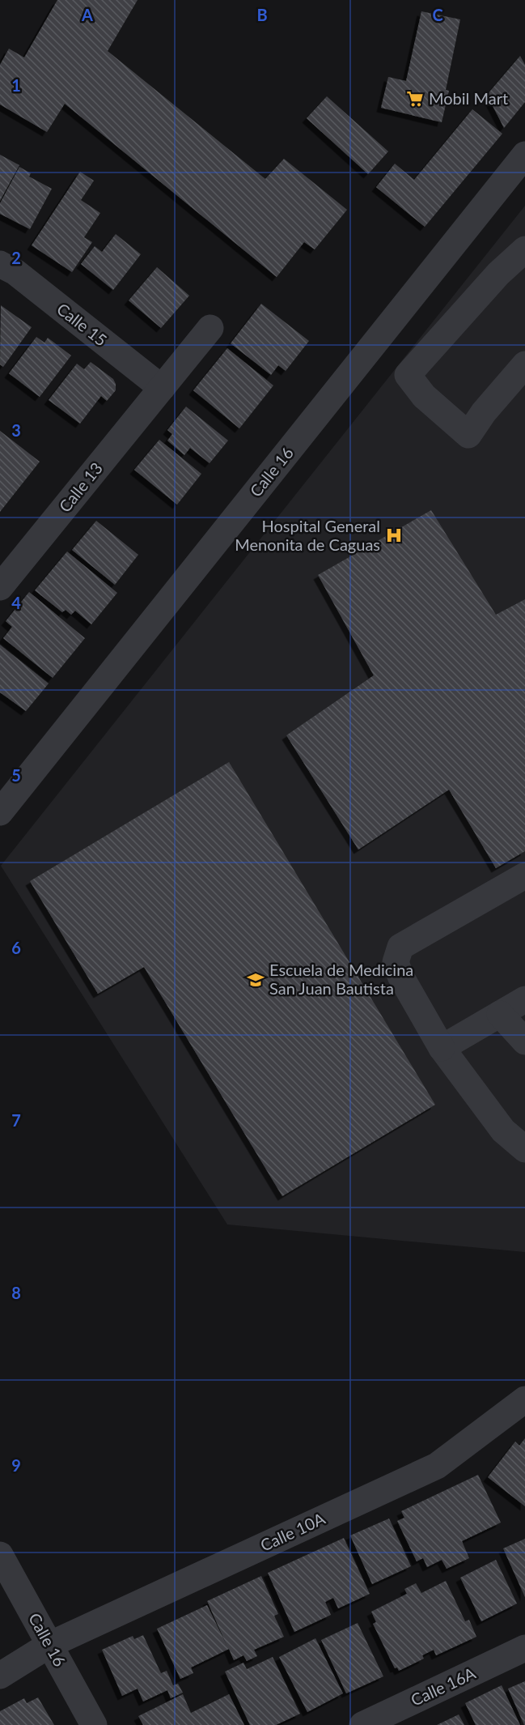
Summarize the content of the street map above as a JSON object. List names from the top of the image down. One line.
{"streets":{"street":["Calle 15","Calle 16","Calle 13","Calle 10A","Calle 16A"]},"crossings":[["Calle 15","Calle 13"],["Calle 16","Calle 10A"]],"places":{"supermarket":["Mobil Mart"],"hospital":["Hospital General Menonita de Caguas"],"school or university":["Escuela de Medicina San Juan Bautista"]},"grid":{"columns":["A","B","C"],"rows":["1","2","3","4","5","6","7","8","9"]}}
